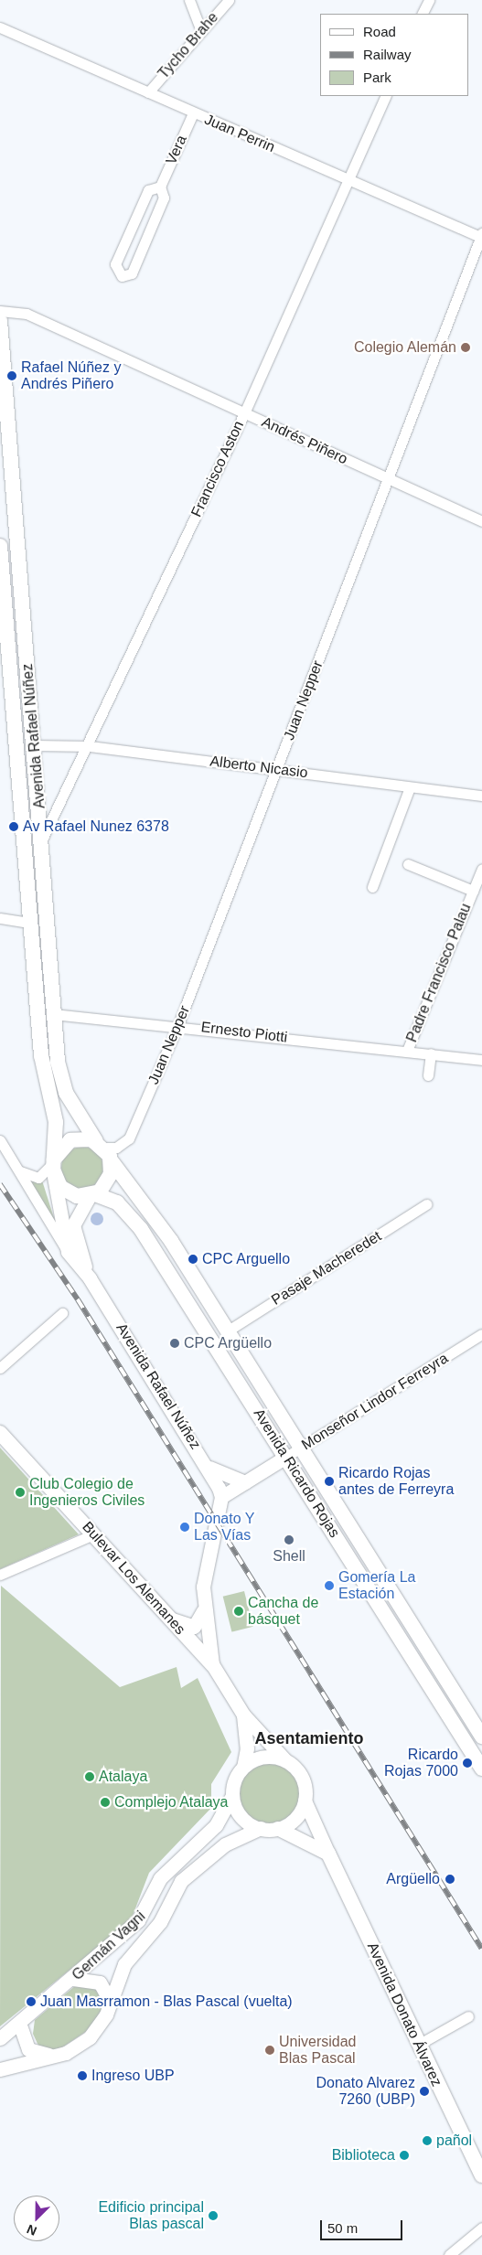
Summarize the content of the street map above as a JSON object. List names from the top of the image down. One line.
{"streets":{"main road":["Avenida Rafael Núñez","Monseñor Lindor Ferreyra","Avenida Ricardo Rojas","Bulevar Los Alemanes","Germán Vagni","Avenida Donato Álvarez"],"street":["Tycho Brahe","Juan Perrin","Vera","Andrés Piñero","Francisco Aston","Juan Nepper","Alberto Nicasio","Padre Francisco Palau","Ernesto Piotti","Pasaje Macheredet"]},"crossings":[["Tycho Brahe","Juan Perrin"],["Juan Perrin","Vera"],["Juan Perrin","Francisco Aston"],["Juan Perrin","Juan Nepper"],["Andrés Piñero","Francisco Aston"],["Andrés Piñero","Juan Nepper"],["Francisco Aston","Avenida Rafael Núñez"],["Francisco Aston","Alberto Nicasio"],["Juan Nepper","Avenida Rafael Núñez"],["Juan Nepper","Alberto Nicasio"],["Juan Nepper","Ernesto Piotti"],["Juan Nepper","Avenida Ricardo Rojas"],["Avenida Rafael Núñez","Alberto Nicasio"],["Avenida Rafael Núñez","Ernesto Piotti"],["Avenida Rafael Núñez","Monseñor Lindor Ferreyra"],["Avenida Rafael Núñez","Avenida Ricardo Rojas"],["Padre Francisco Palau","Ernesto Piotti"],["Pasaje Macheredet","Avenida Ricardo Rojas"],["Monseñor Lindor Ferreyra","Avenida Ricardo Rojas"],["Germán Vagni","Avenida Donato Álvarez"]],"districts":["Asentamiento"],"places":["Colegio Alemán","Rafael Núñez y Andrés Piñero","Av Rafael Nunez 6378","CPC Arguello","CPC Argüello","Ricardo Rojas antes de Ferreyra","Club Colegio de Ingenieros Civiles","Donato Y Las Vías","Shell","Gomería La Estación","Cancha de básquet","Ricardo Rojas 7000","Atalaya","Complejo Atalaya","Argüello","Juan Masrramon - Blas Pascal (vuelta)","Universidad Blas Pascal","Ingreso UBP","Donato Alvarez 7260 (UBP)","pañol","Biblioteca","Edificio principal Blas pascal"],"legend":["Road","Railway","Park"],"scale_bar":"50 m","north":"bottom left"}
